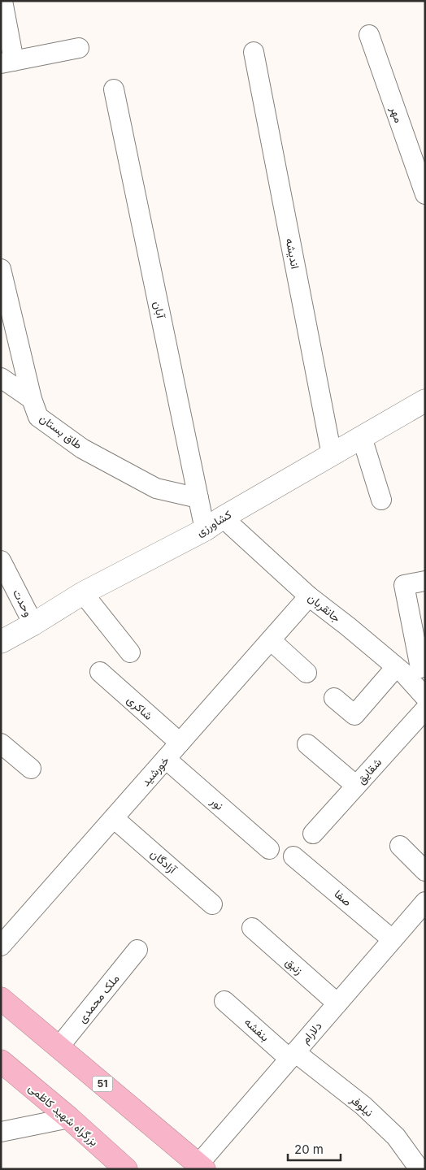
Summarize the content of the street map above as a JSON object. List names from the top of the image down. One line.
{"streets":{"highway":["51","بزرگراه شهید کاظمی"],"street":["مهر","اندیشه","آبان","طاق بستان","کشاورزی","وحدت","جانقربان","شاکری","خورشید","شقایق","نور","آزادگان","صفا","زنبق","ملک محمدی","بنفشه","دلارام","نیلوفر"]},"crossings":[["اندیشه","کشاورزی"],["آبان","طاق بستان"],["آبان","کشاورزی"],["کشاورزی","وحدت"],["کشاورزی","جانقربان"],["جانقربان","خورشید"],["شاکری","خورشید"],["خورشید","نور"],["خورشید","آزادگان"],["صفا","دلارام"],["زنبق","دلارام"],["ملک محمدی","51"],["بنفشه","دلارام"],["بنفشه","نیلوفر"],["دلارام","51"],["دلارام","نیلوفر"]],"scale_bar":"20 m"}
